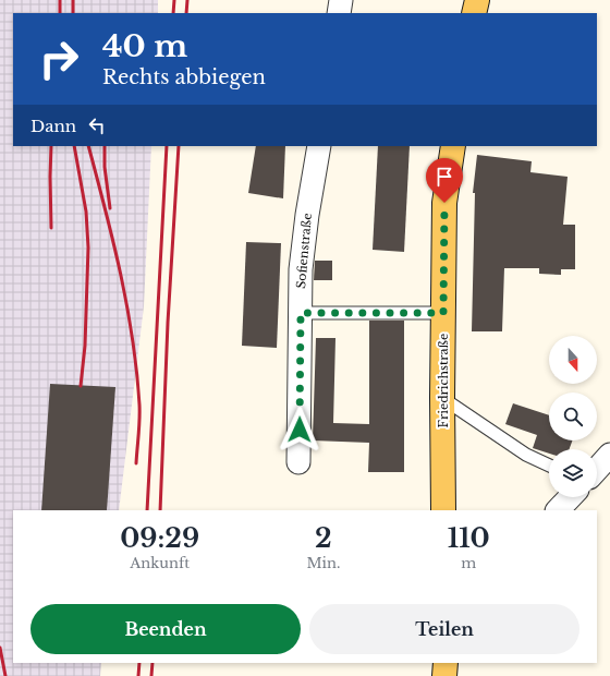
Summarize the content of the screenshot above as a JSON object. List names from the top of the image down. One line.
{"streets":{"main road":["Friedrichstraße"],"street":["Sofienstraße"]},"north":"bottom","page":{"turn":["40 m","Rechts abbiegen"],"then":"Dann","eta":["09:29","Ankunft","2","Min.","110","m"],"buttons":["Beenden","Teilen"]}}
